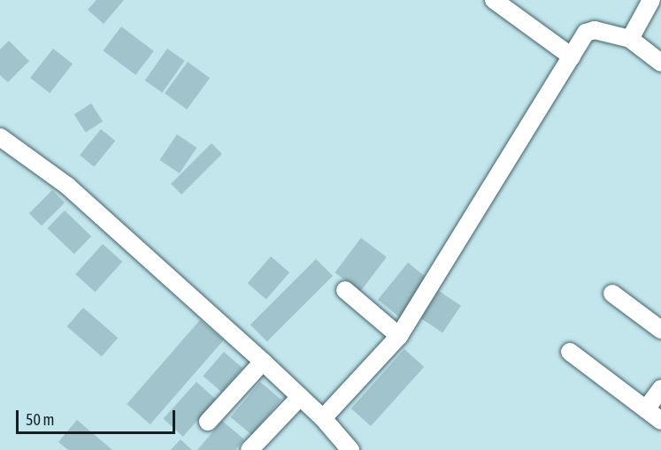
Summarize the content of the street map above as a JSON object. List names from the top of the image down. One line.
{"scale_bar":"50 m"}
